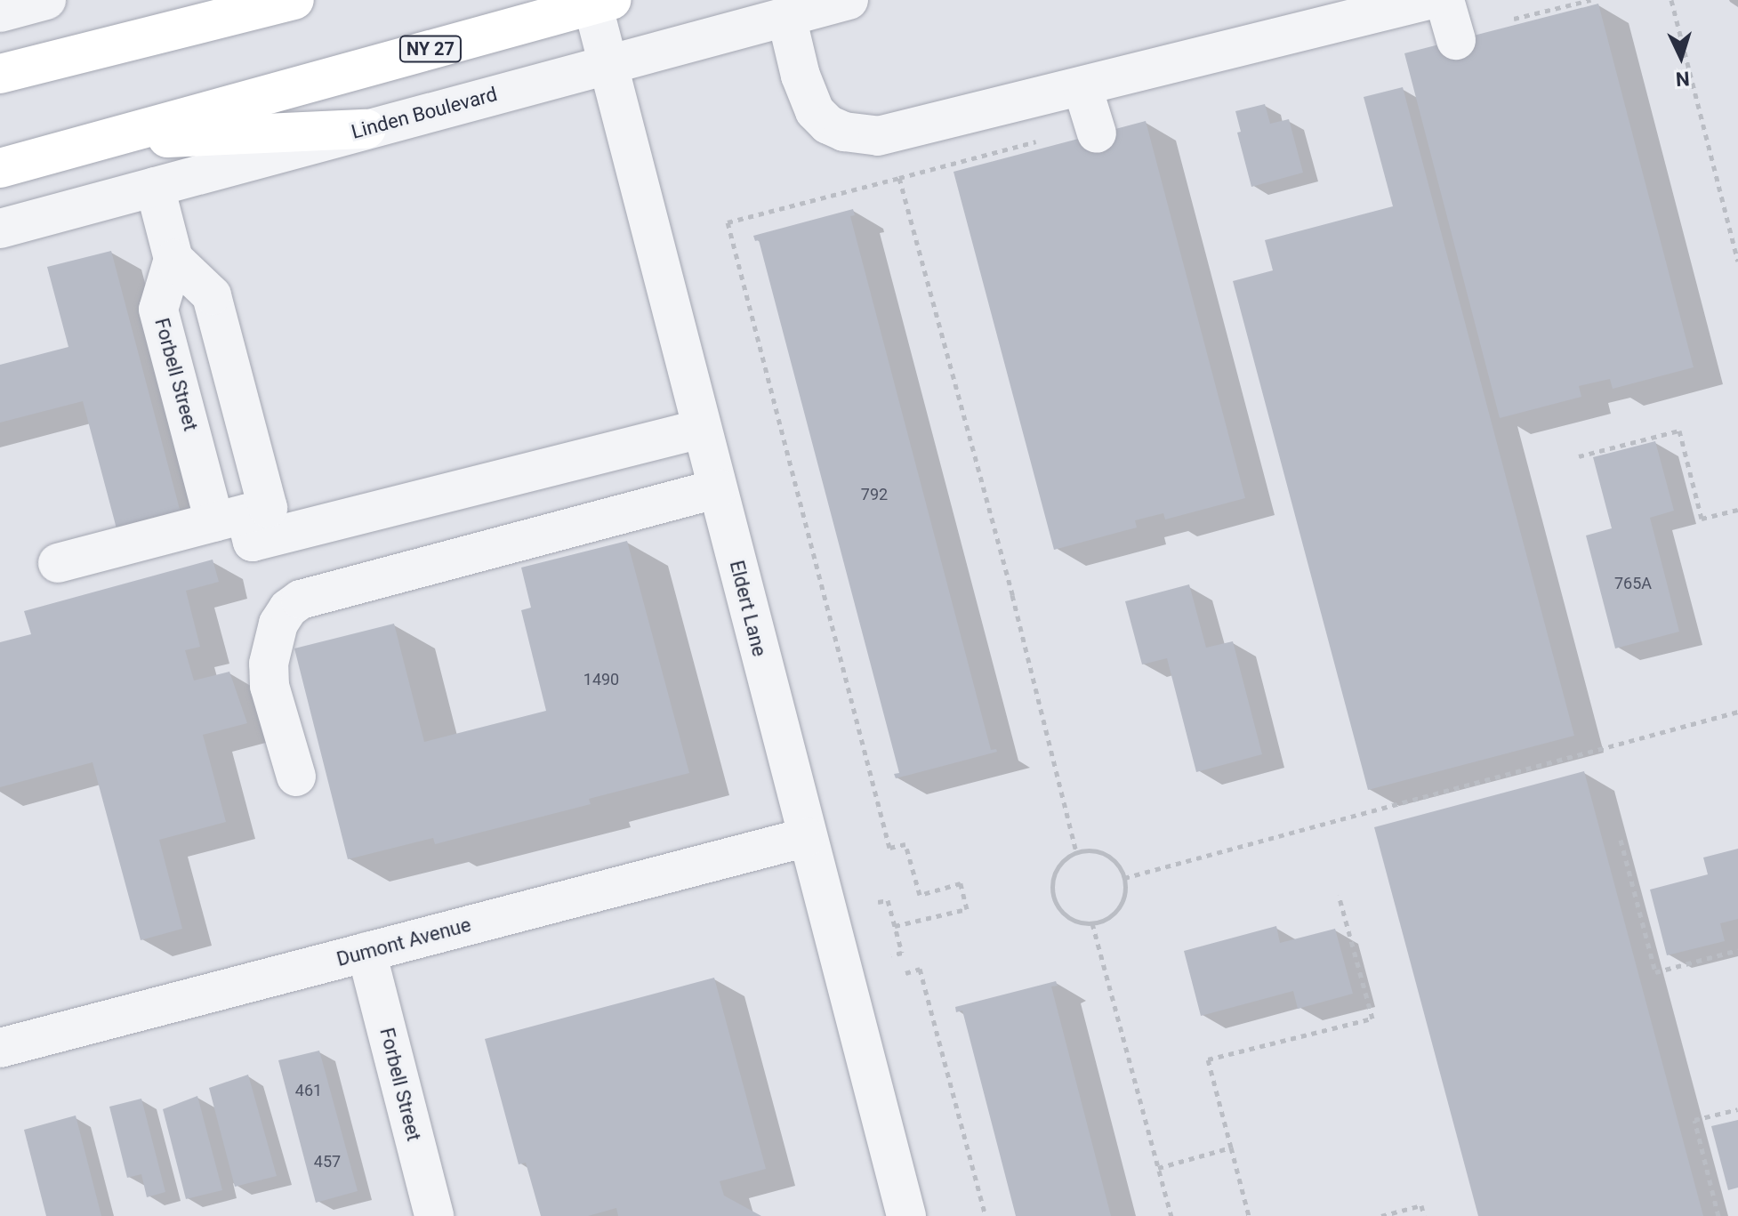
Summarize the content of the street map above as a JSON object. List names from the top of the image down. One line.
{"streets":{"highway":["NY 27"],"street":["Linden Boulevard","Forbell Street","Eldert Lane","Dumont Avenue"]},"crossings":[["NY 27","Eldert Lane"],["Linden Boulevard","Eldert Lane"],["Forbell Street","Eldert Lane"],["Forbell Street","Dumont Avenue"],["Eldert Lane","Dumont Avenue"]],"house_numbers":["792","765A","1490","461","457"],"north":"bottom"}
